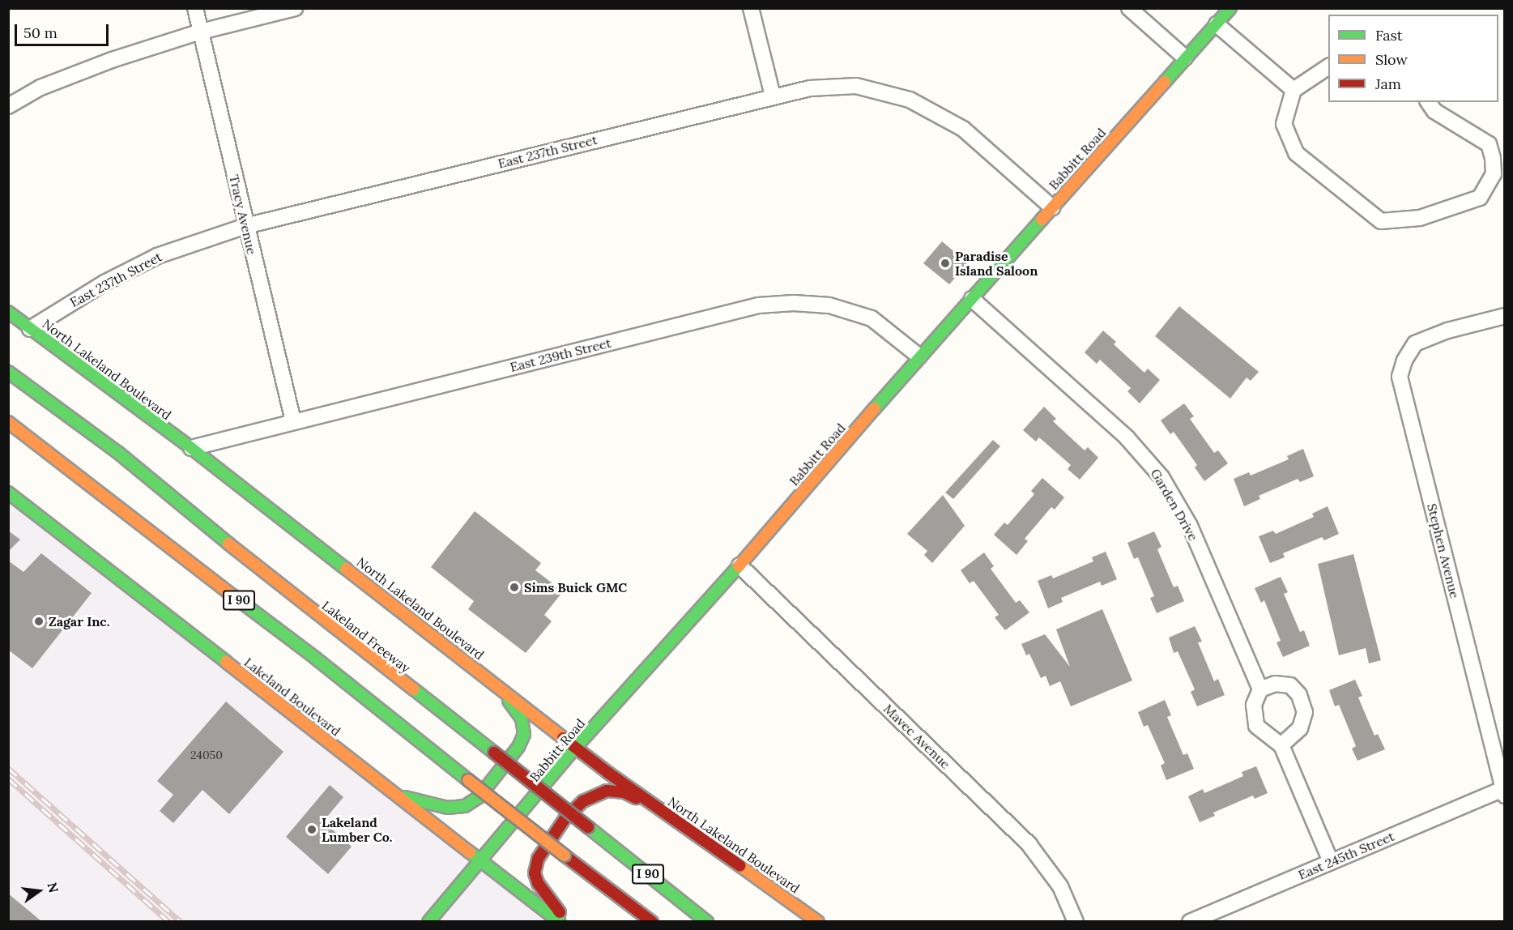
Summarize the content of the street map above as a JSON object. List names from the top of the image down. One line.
{"streets":{"main road":["Babbitt Road","North Lakeland Boulevard","I 90","Lakeland Freeway","Lakeland Boulevard"],"street":["East 237th Street","Tracy Avenue","East 239th Street","Garden Drive","Stephen Avenue","Mavec Avenue","East 245th Street"]},"crossings":[["East 237th Street","Babbitt Road"],["East 237th Street","Tracy Avenue"],["East 237th Street","North Lakeland Boulevard"],["Babbitt Road","East 239th Street"],["Babbitt Road","North Lakeland Boulevard"],["Babbitt Road","Garden Drive"],["Babbitt Road","Lakeland Boulevard"],["Babbitt Road","Mavec Avenue"],["Tracy Avenue","East 239th Street"],["East 239th Street","North Lakeland Boulevard"],["Stephen Avenue","East 245th Street"]],"places":["Paradise Island Saloon","Sims Buick GMC","Zagar Inc.","Lakeland Lumber Co."],"house_numbers":["24050"],"legend":["Fast","Slow","Jam"],"scale_bar":"50 m","north":"right"}
